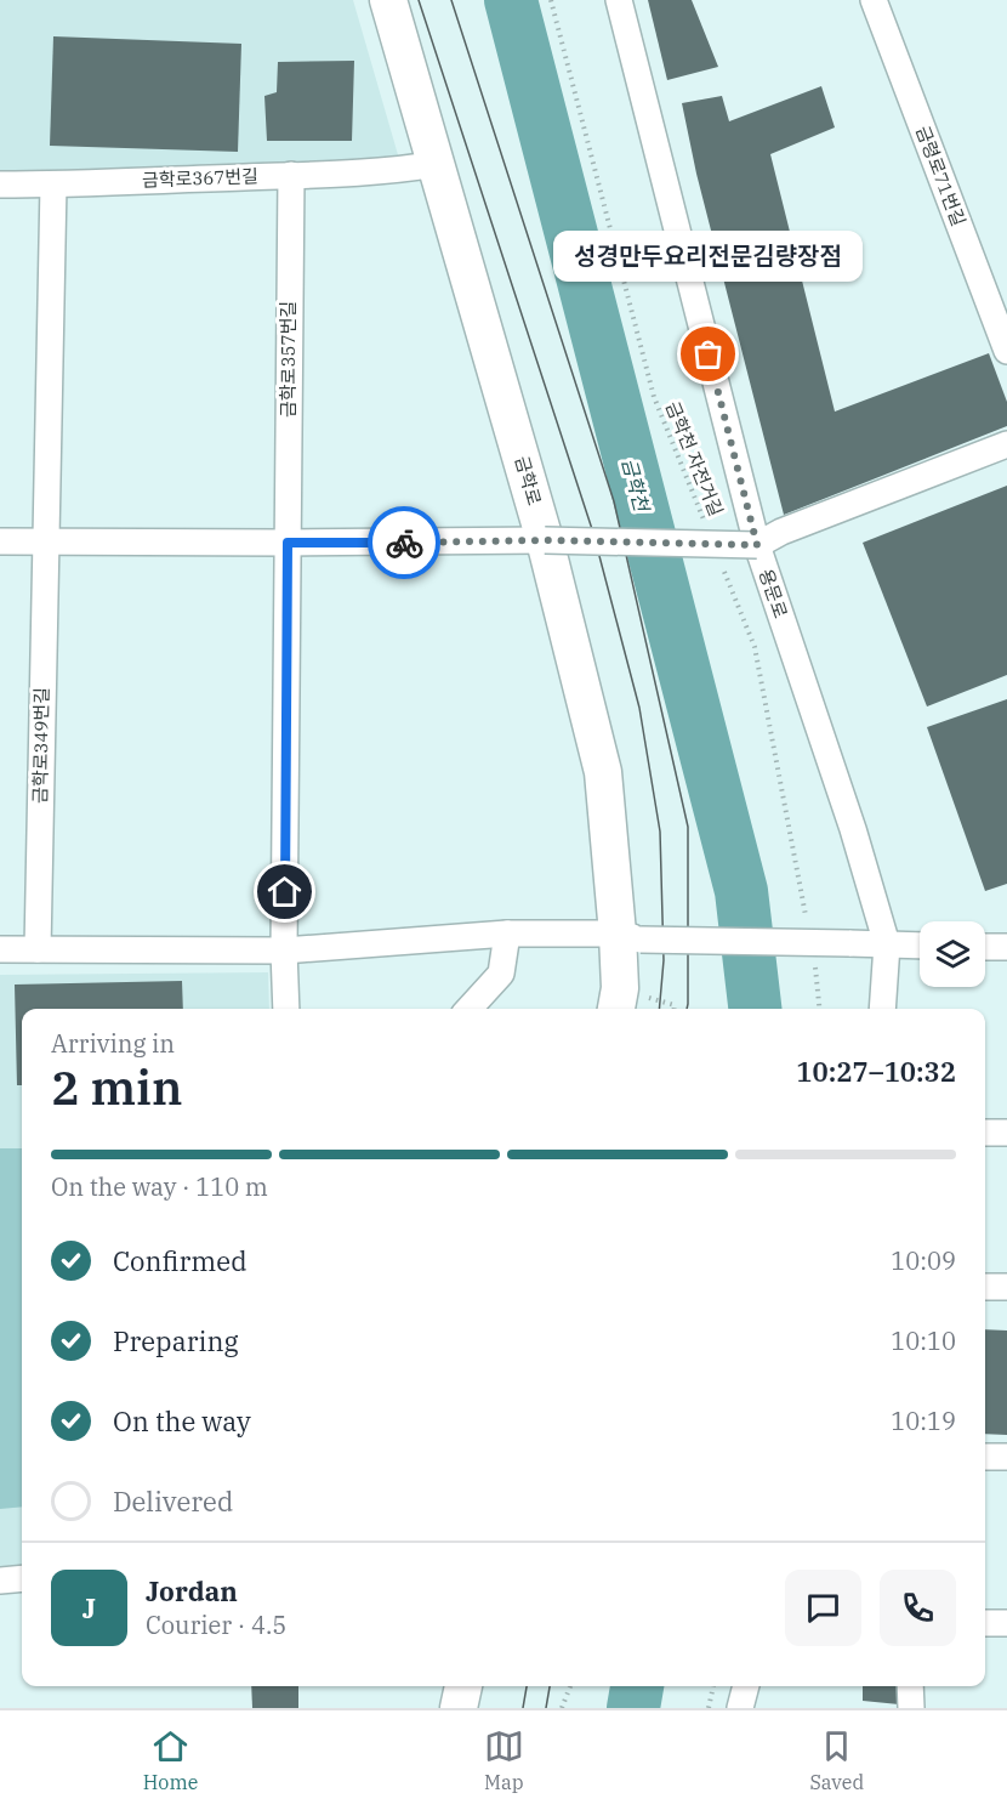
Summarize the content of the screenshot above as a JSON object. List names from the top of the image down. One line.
{"streets":{"main road":["금학로"],"street":["금령로71번길","금학로367번길","금학로357번길","용문로","금학로349번길"],"path":["금학천 자전거길"]},"crossings":[["금학로367번길","금학로357번길"],["금학로367번길","금학로"]],"water":["금학천"],"places":["성경만두요리전문김량장점"],"page":{"bubble":"성경만두요리전문김량장점","heading":["2 min","Arriving in","10:27–10:32"],"panel":["Jordan","Courier · 4.5"],"bar":"On the way · 110 m","list":[["Confirmed","10:09"],["Preparing","10:10"],["On the way","10:19"],"Delivered"],"round":"J","tabs":["Home","Map","Saved"]}}
